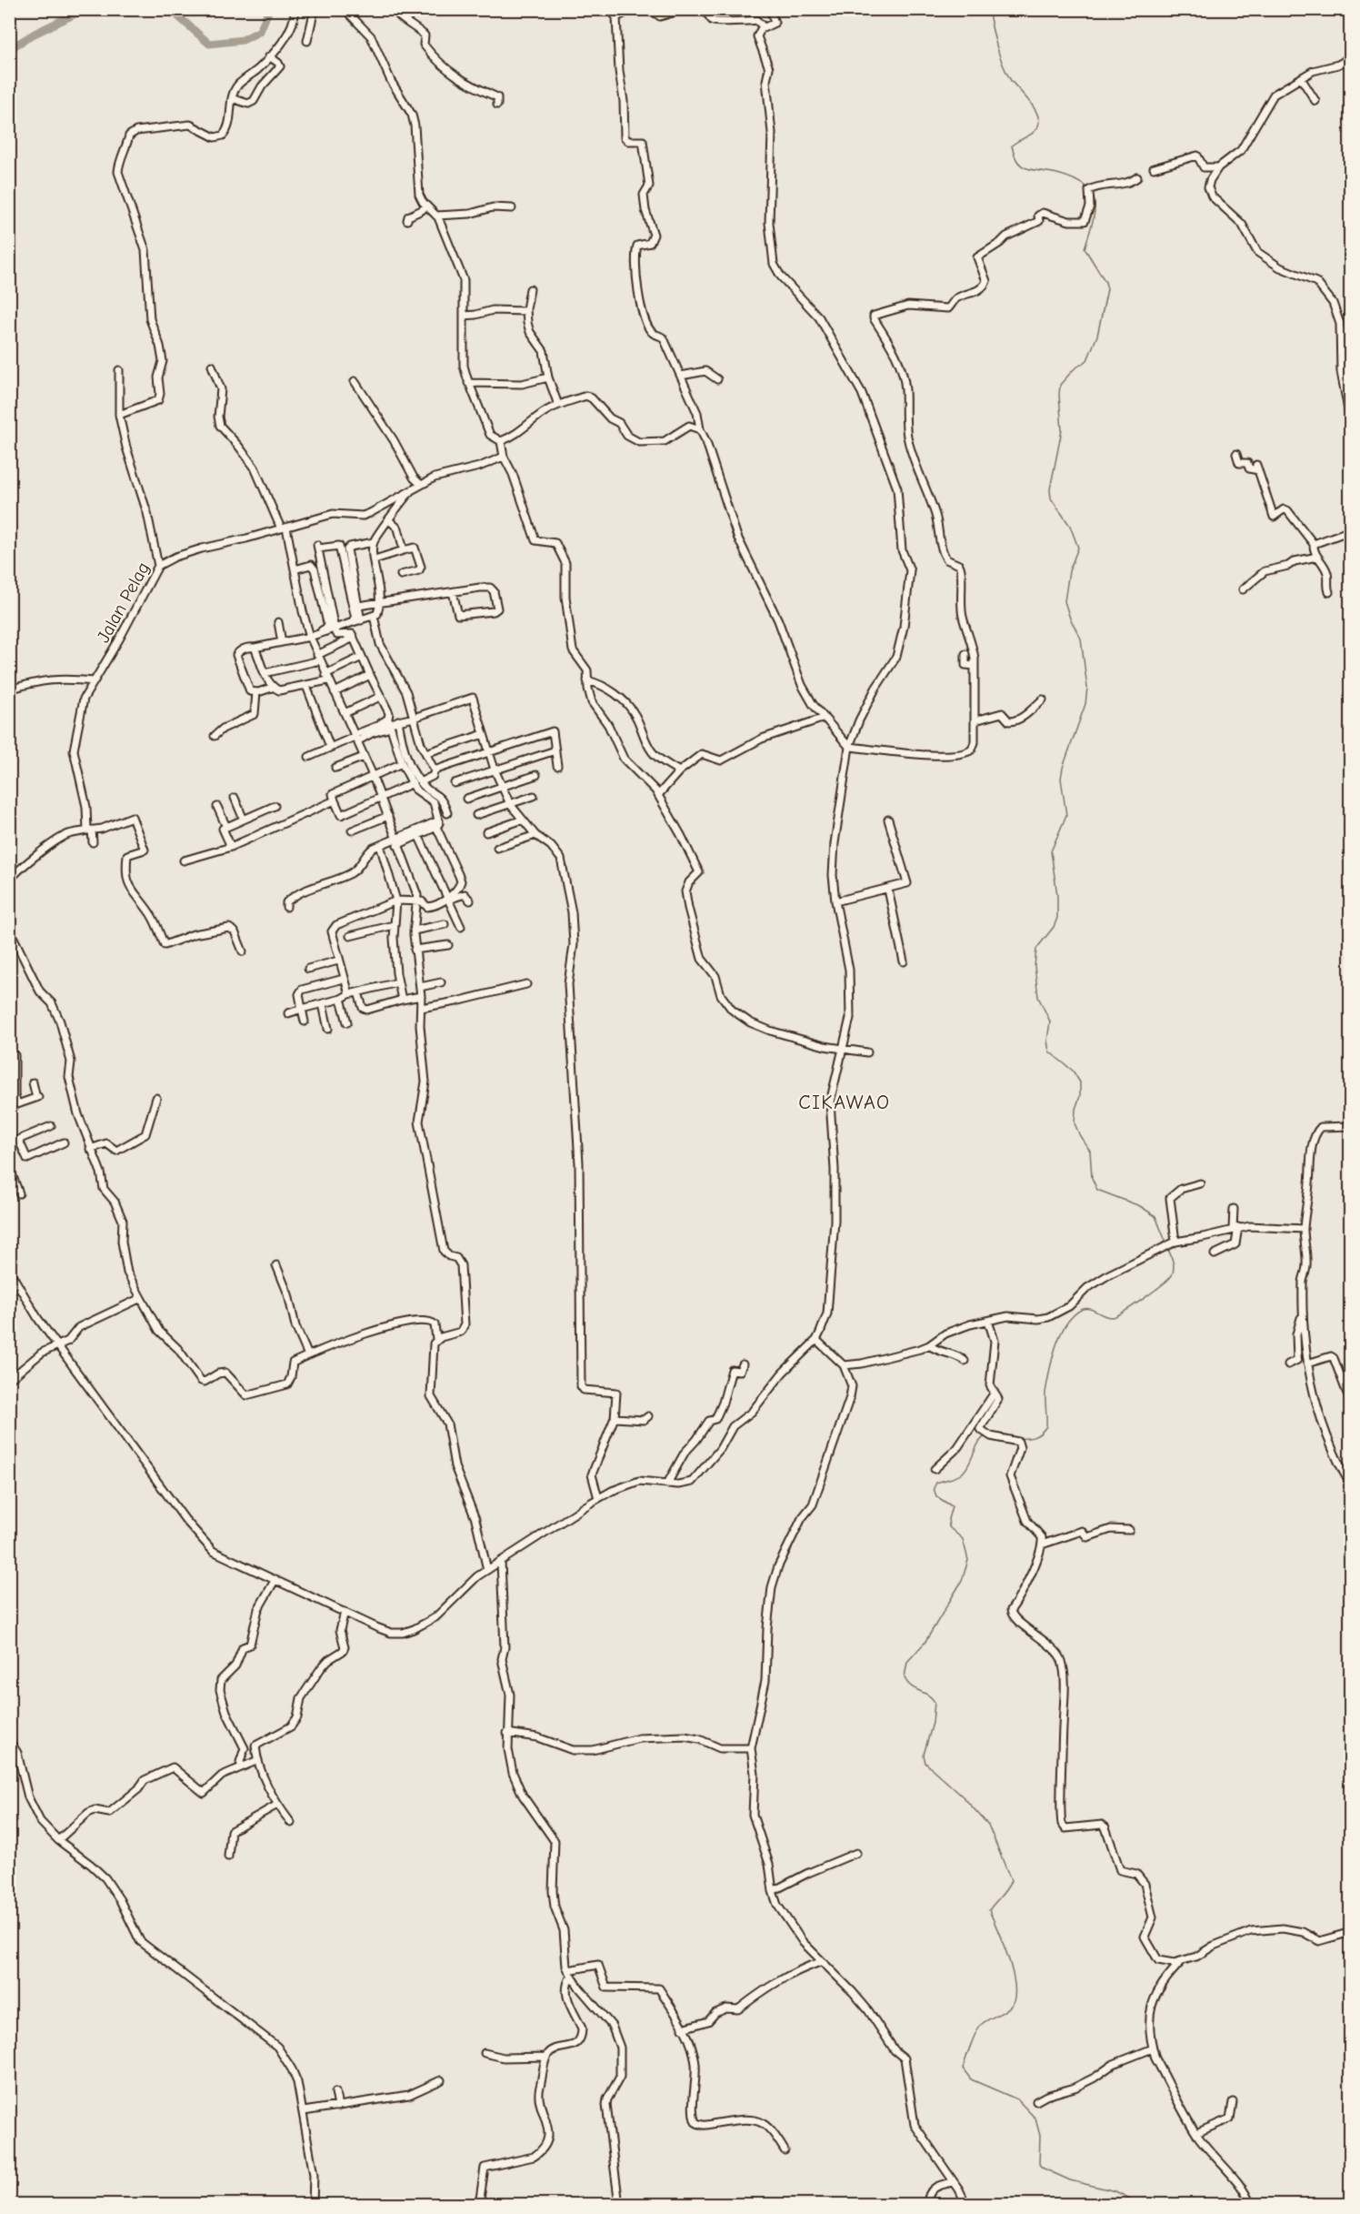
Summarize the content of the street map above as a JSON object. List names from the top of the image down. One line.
{"streets":{"street":["Jalan Pelag"]},"districts":["CIKAWAO"]}
